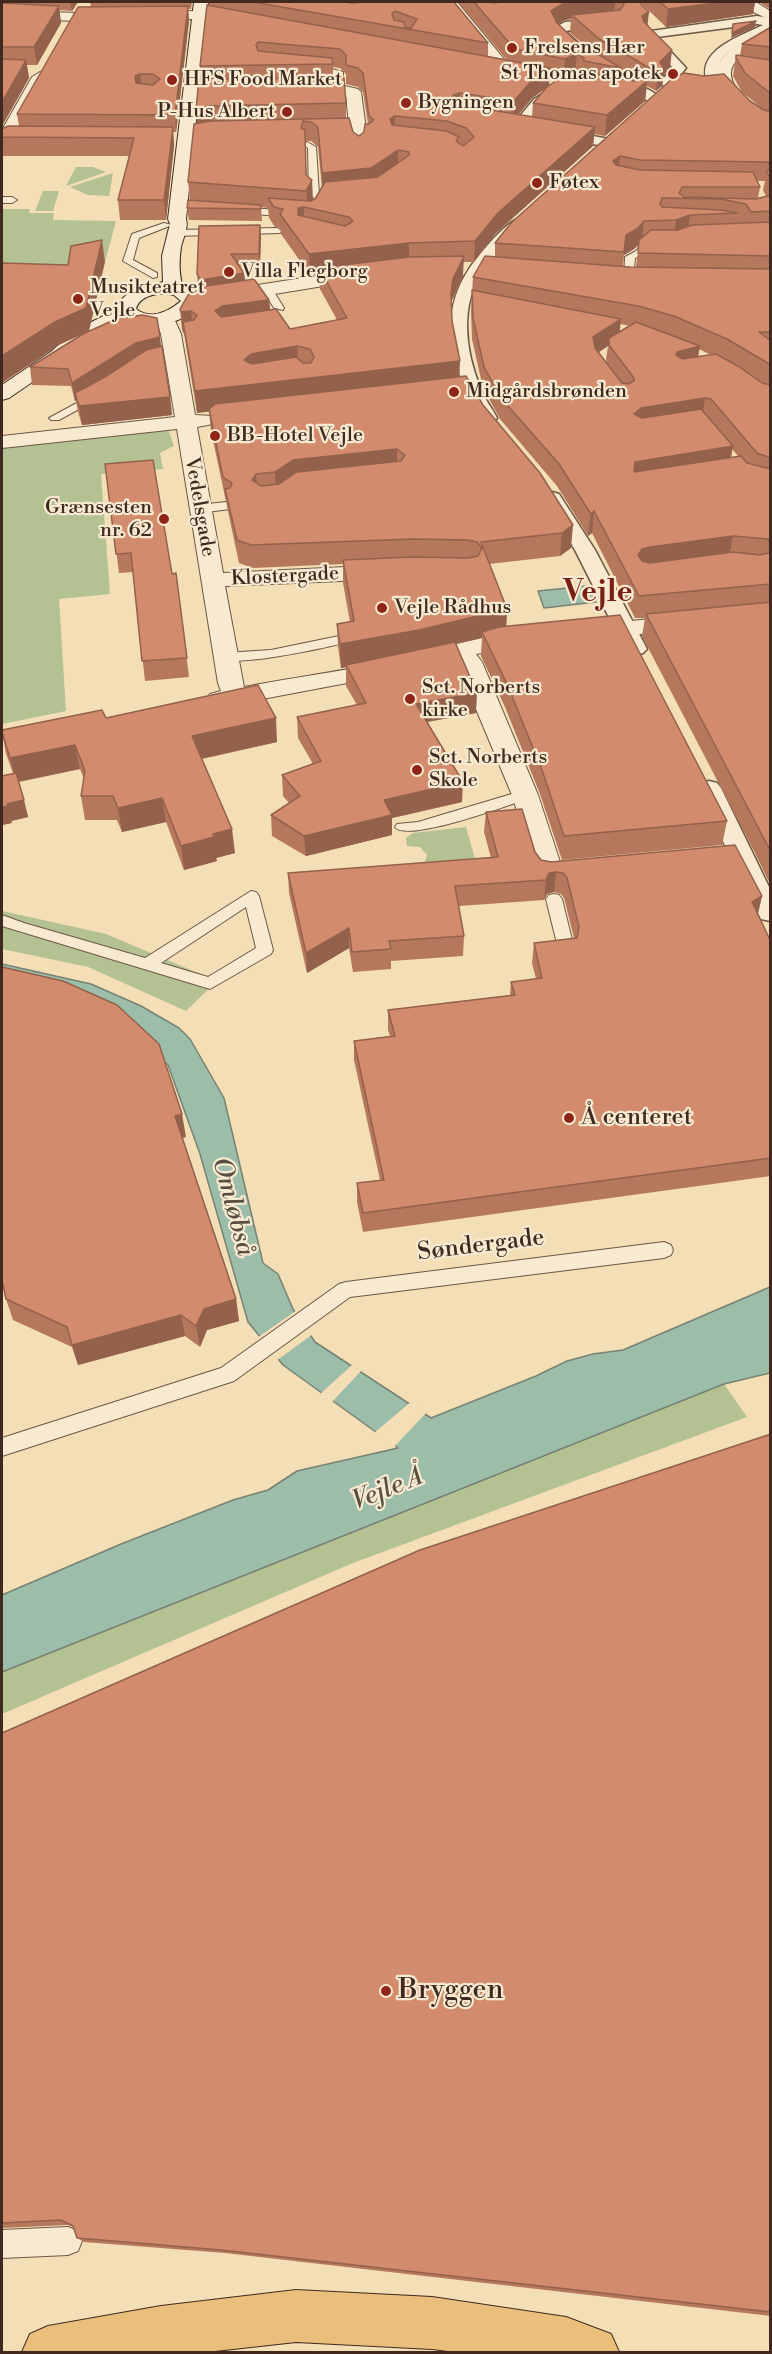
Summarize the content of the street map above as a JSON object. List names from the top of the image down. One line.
{"streets":{"street":["Vedelsgade","Klostergade"],"lane":["Søndergade"]},"crossings":[["Vedelsgade","Klostergade"]],"districts":["Vejle"],"water":["Omløbså","Vejle Å"],"places":["Frelsens Hær","St Thomas apotek","HFS Food Market","Bygningen","P-Hus Albert","Føtex","Villa Flegborg","Musikteatret Vejle","Midgårdsbrønden","BB-Hotel Vejle","Grænsesten nr. 62","Vejle Rådhus","Sct. Norberts kirke","Sct. Norberts Skole","Å centeret","Bryggen"]}
